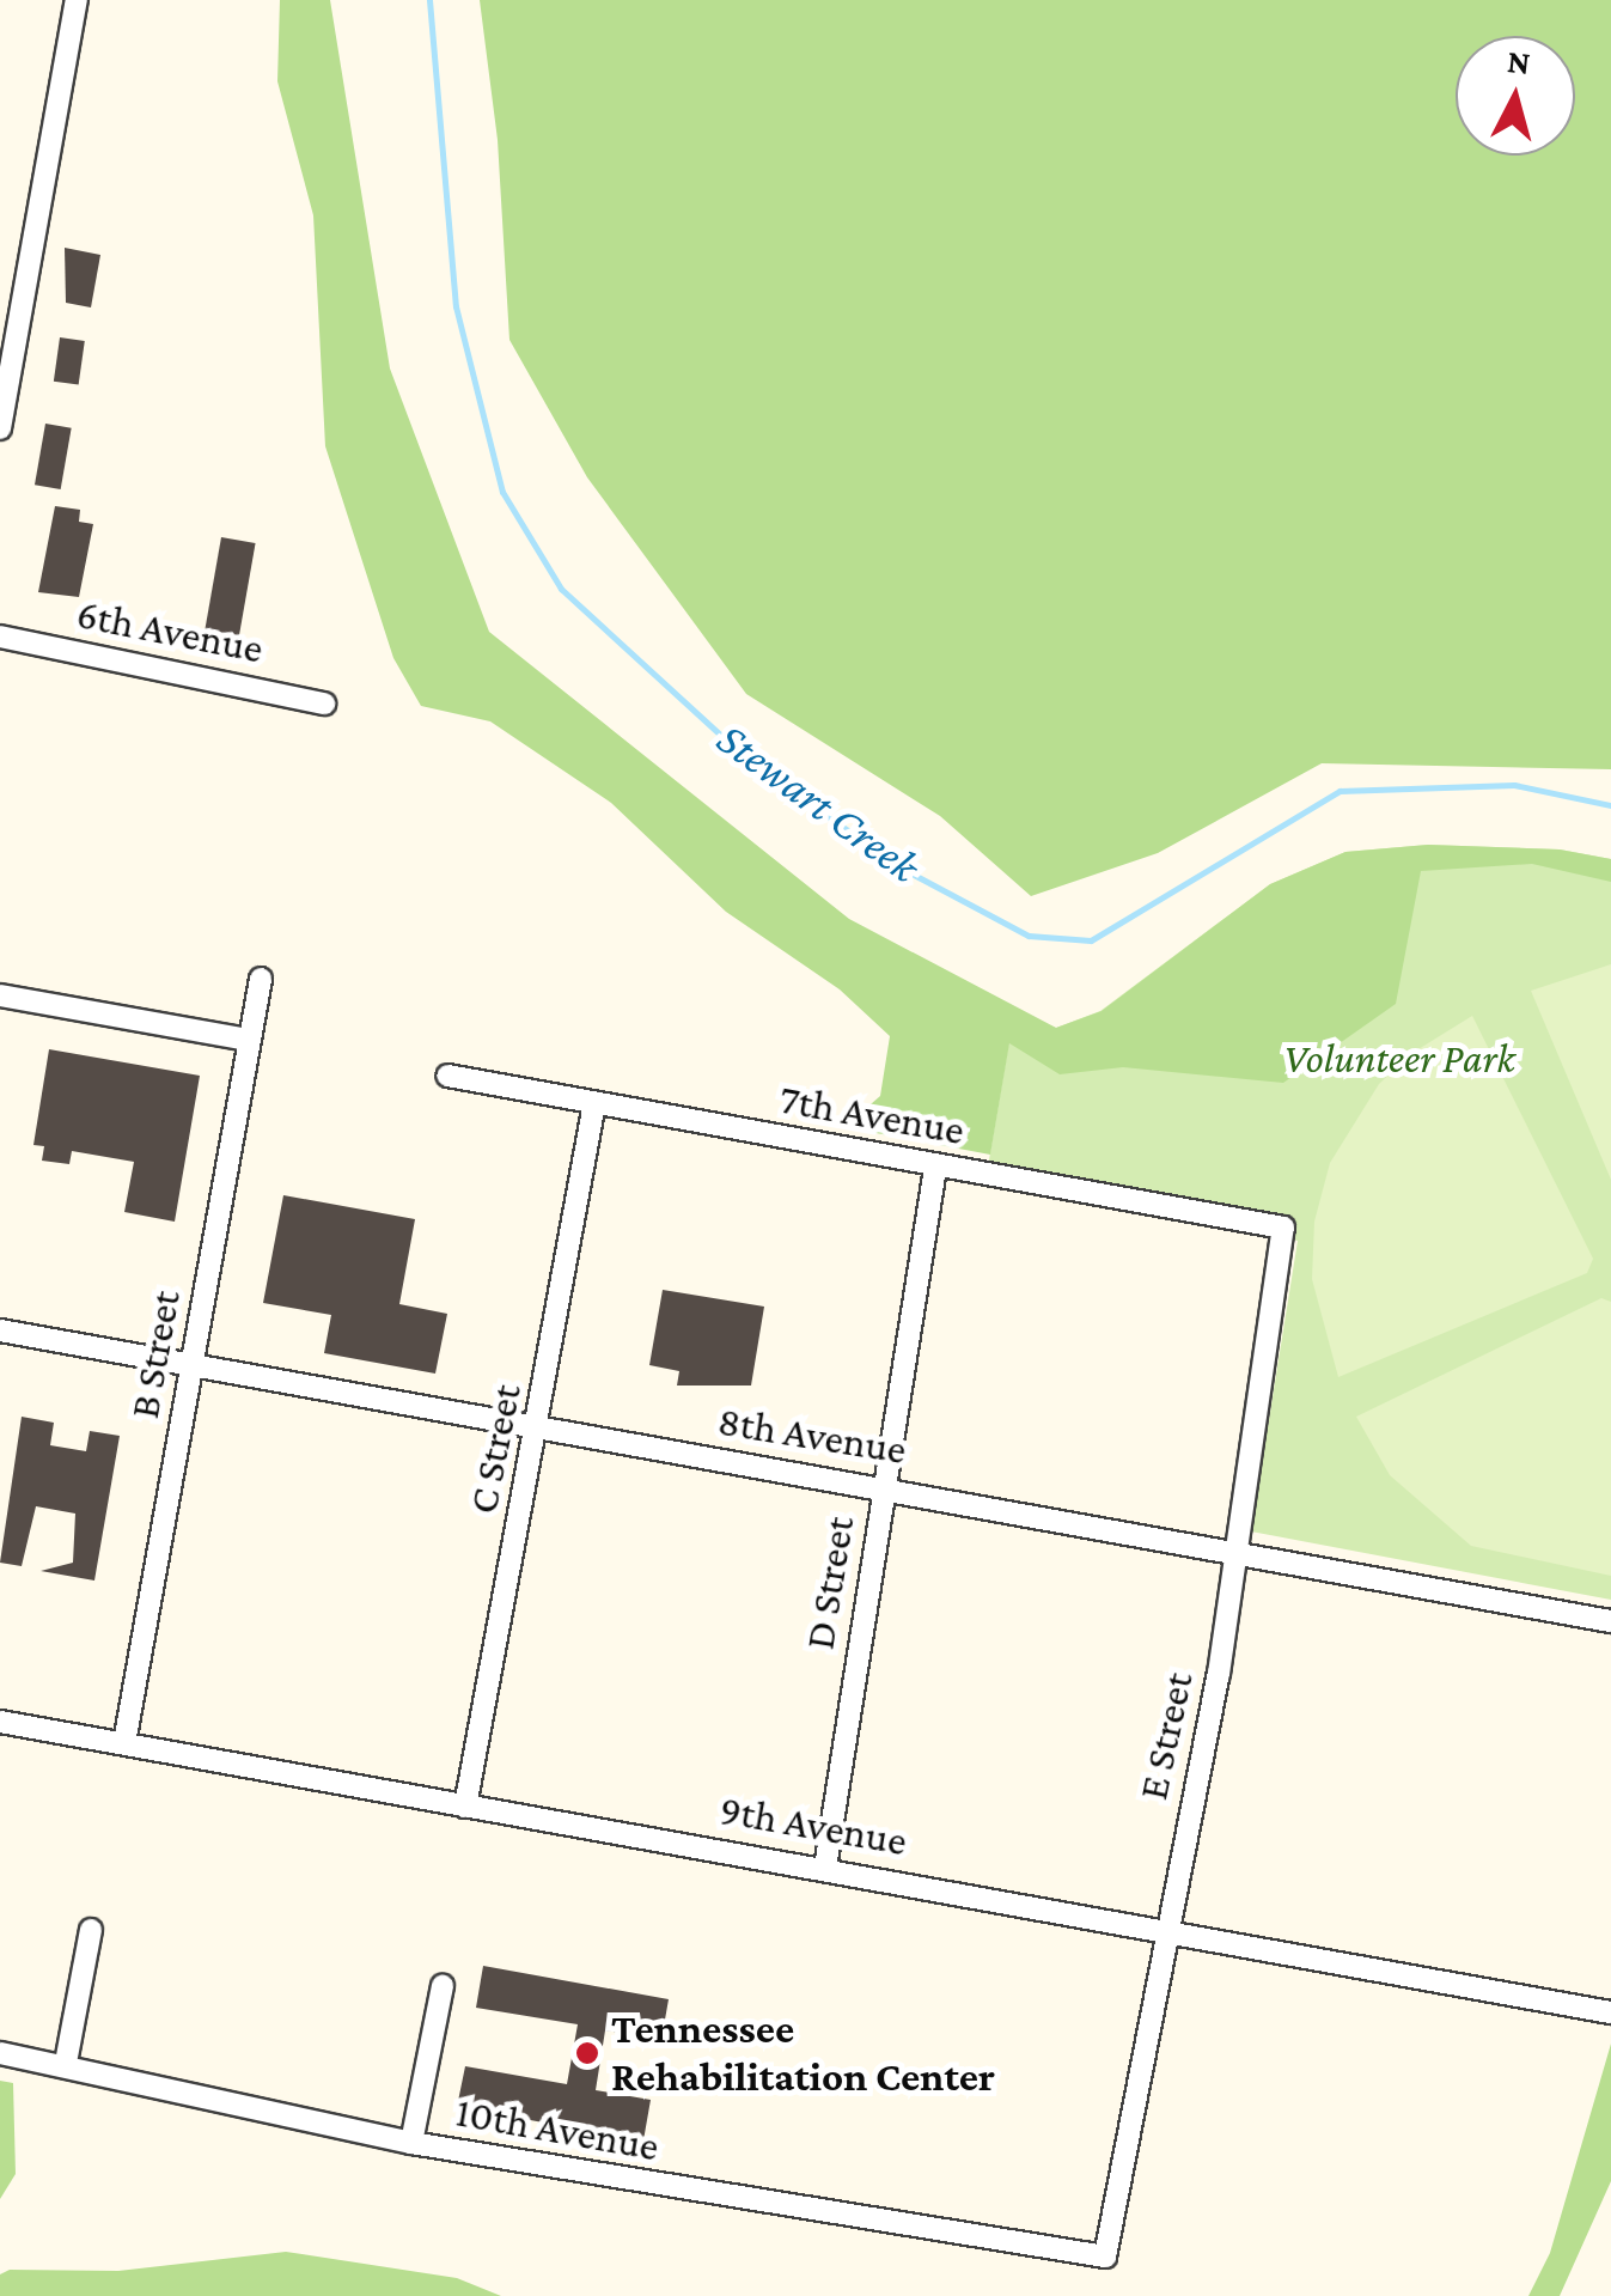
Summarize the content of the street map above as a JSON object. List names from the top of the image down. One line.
{"streets":{"street":["6th Avenue","7th Avenue","B Street","8th Avenue","C Street","D Street","E Street","9th Avenue","10th Avenue"]},"crossings":[["7th Avenue","C Street"],["7th Avenue","D Street"],["7th Avenue","E Street"],["B Street","8th Avenue"],["B Street","9th Avenue"],["8th Avenue","C Street"],["8th Avenue","D Street"],["8th Avenue","E Street"],["C Street","9th Avenue"],["D Street","9th Avenue"],["E Street","9th Avenue"],["E Street","10th Avenue"]],"water":["Stewart Creek"],"parks":["Volunteer Park"],"places":["Tennessee Rehabilitation Center"],"north":"top"}
